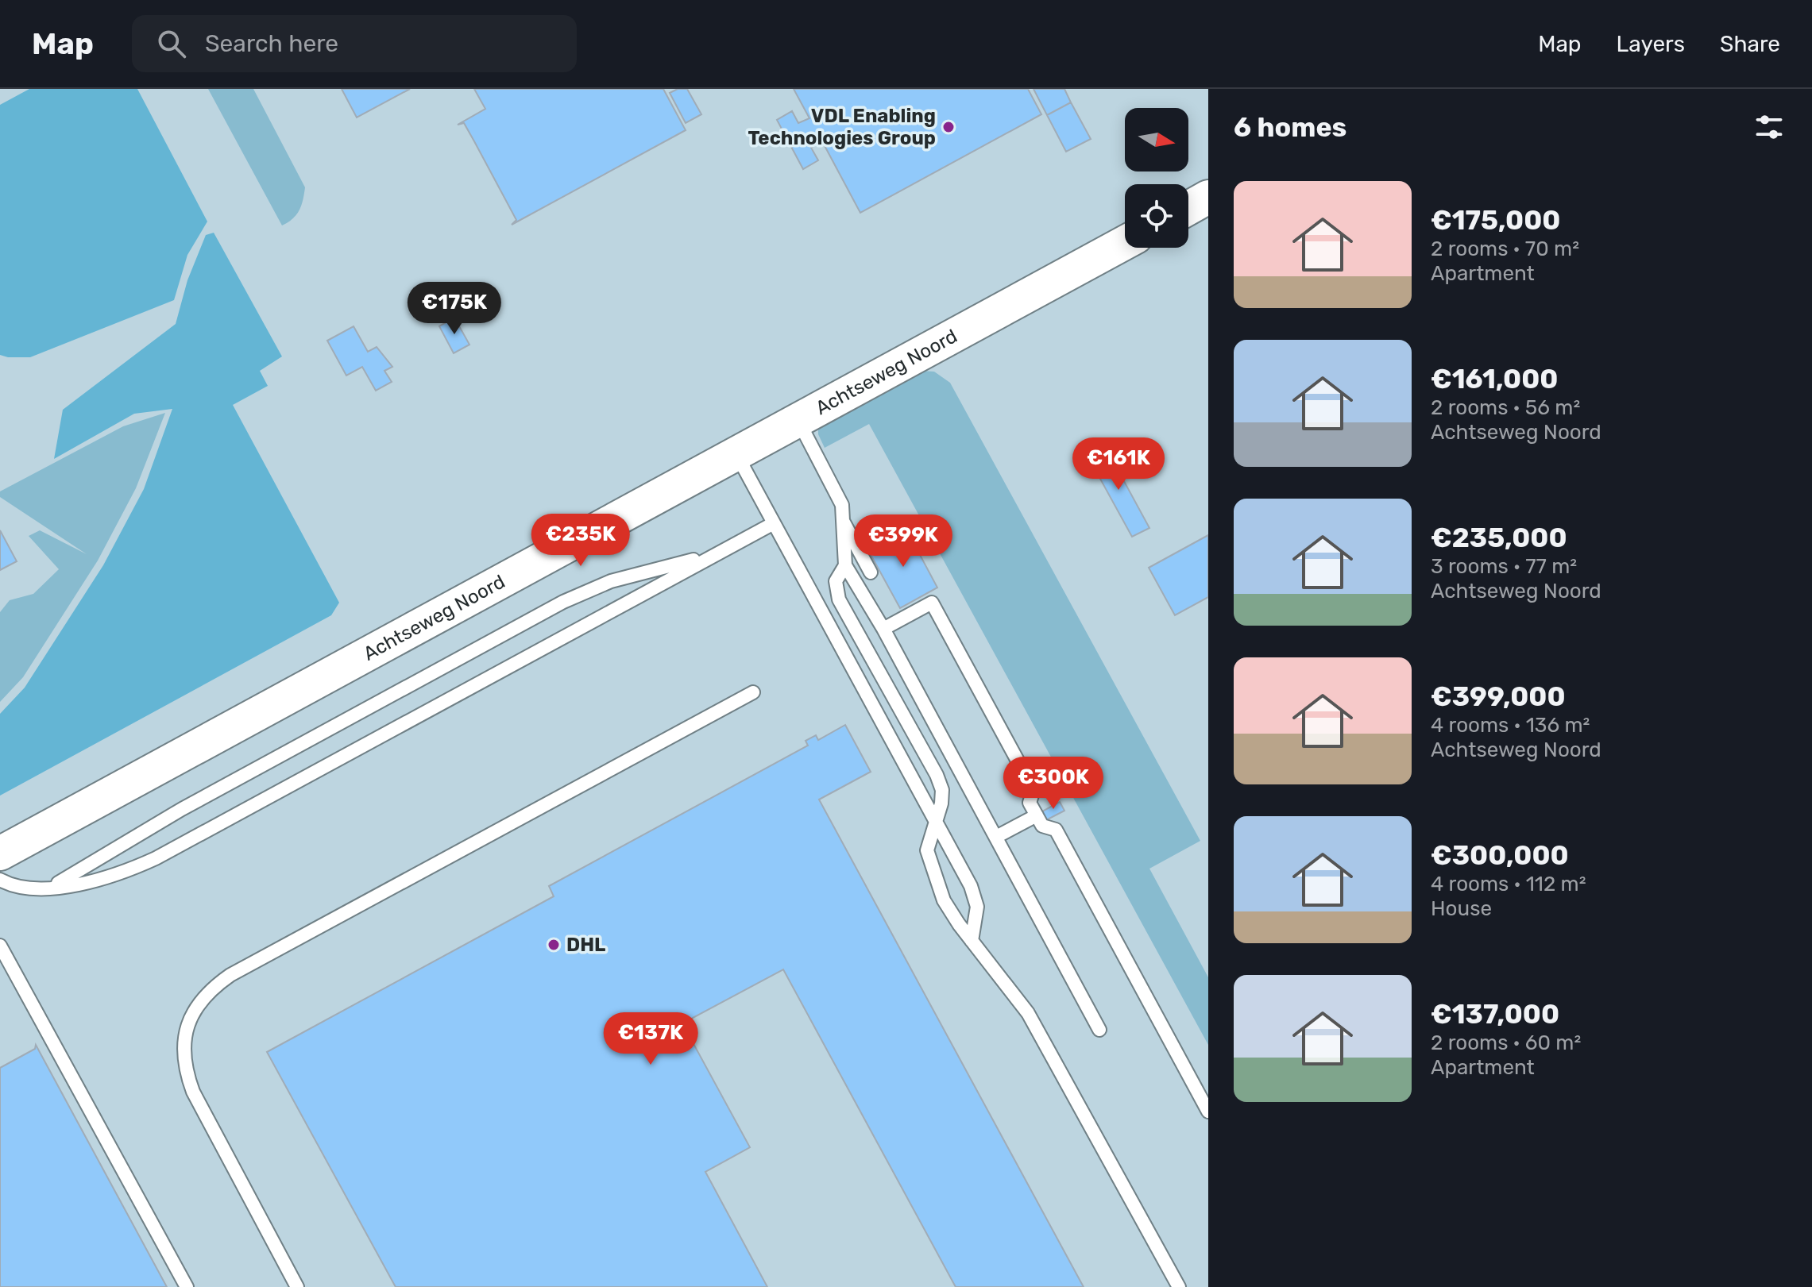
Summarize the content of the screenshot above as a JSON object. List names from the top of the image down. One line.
{"streets":{"street":["Achtseweg Noord"]},"places":["VDL Enabling Technologies Group","DHL"],"north":"right","page":{"header":"Map","search":"Search here","nav":["Map","Layers","Share"],"heading":"6 homes","list":[{"name":"€175,000","note":"2 rooms · 70 m² · Apartment"},{"name":"€161,000","note":"2 rooms · 56 m² · Achtseweg Noord"},{"name":"€235,000","note":"3 rooms · 77 m² · Achtseweg Noord"},{"name":"€399,000","note":"4 rooms · 136 m² · Achtseweg Noord"},{"name":"€300,000","note":"4 rooms · 112 m² · House"},{"name":"€137,000","note":"2 rooms · 60 m² · Apartment"}],"price":["€175K","€161K","€235K","€399K","€300K","€137K"]}}
